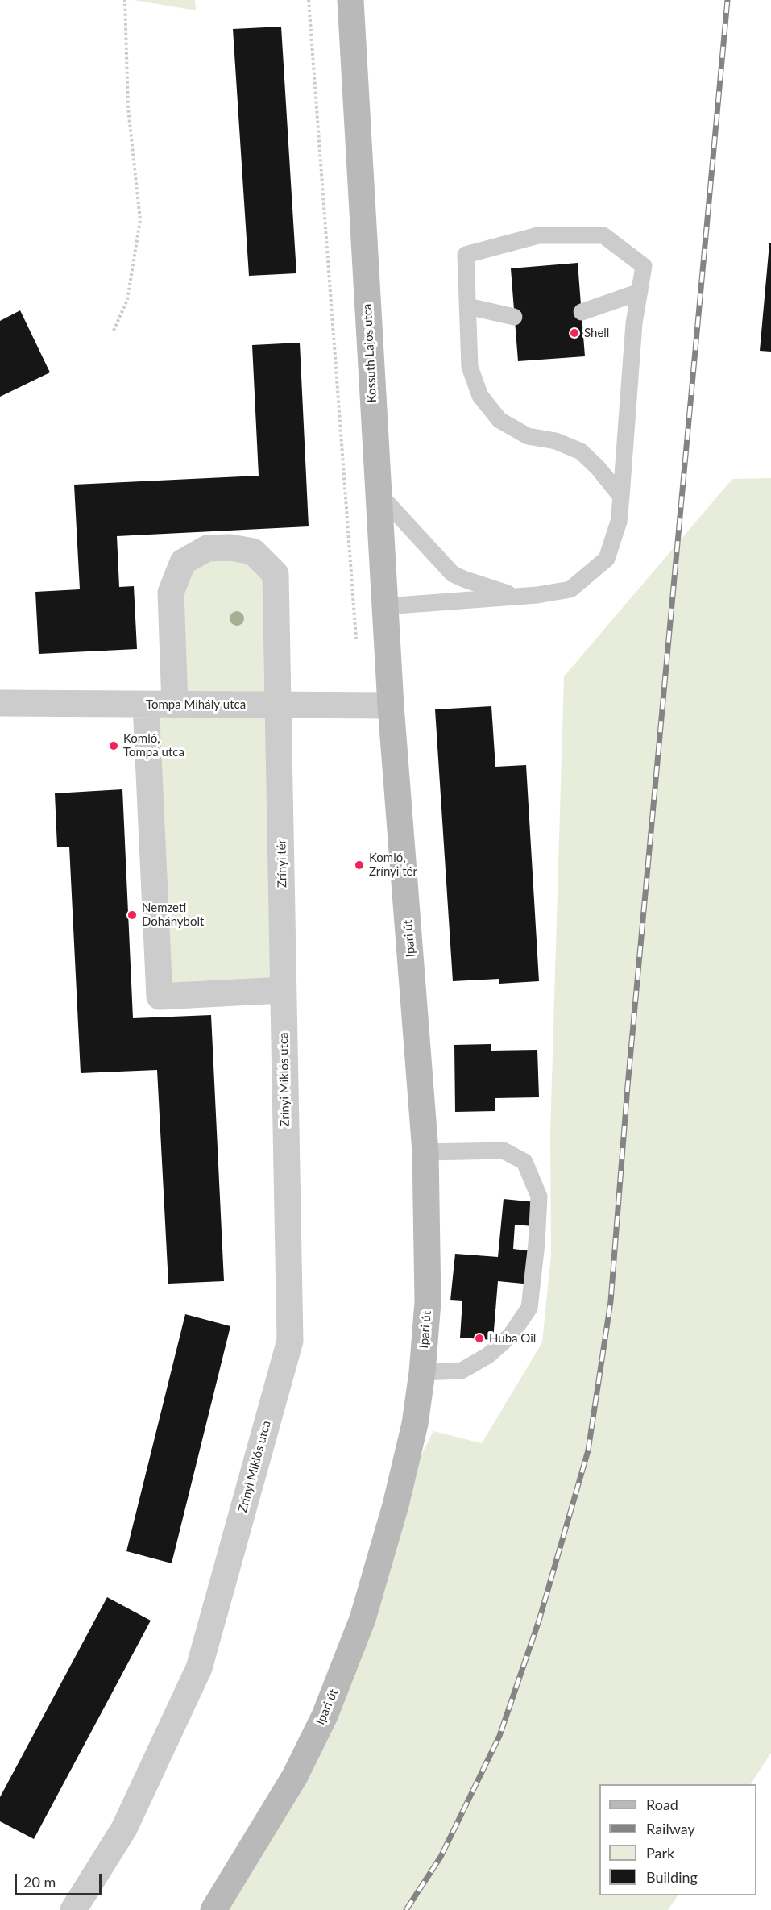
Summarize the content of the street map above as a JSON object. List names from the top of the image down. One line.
{"streets":{"main road":["Kossuth Lajos utca","Ipari út"],"street":["Tompa Mihály utca","Zrínyi tér","Zrínyi Miklós utca"]},"crossings":[["Kossuth Lajos utca","Tompa Mihály utca"],["Kossuth Lajos utca","Ipari út"],["Tompa Mihály utca","Zrínyi tér"],["Tompa Mihály utca","Ipari út"],["Zrínyi tér","Zrínyi Miklós utca"]],"places":["Shell","Komló, Tompa utca","Komló, Zrínyi tér","Nemzeti Dohánybolt","Huba Oil"],"legend":["Road","Railway","Park","Building"],"scale_bar":"20 m"}
